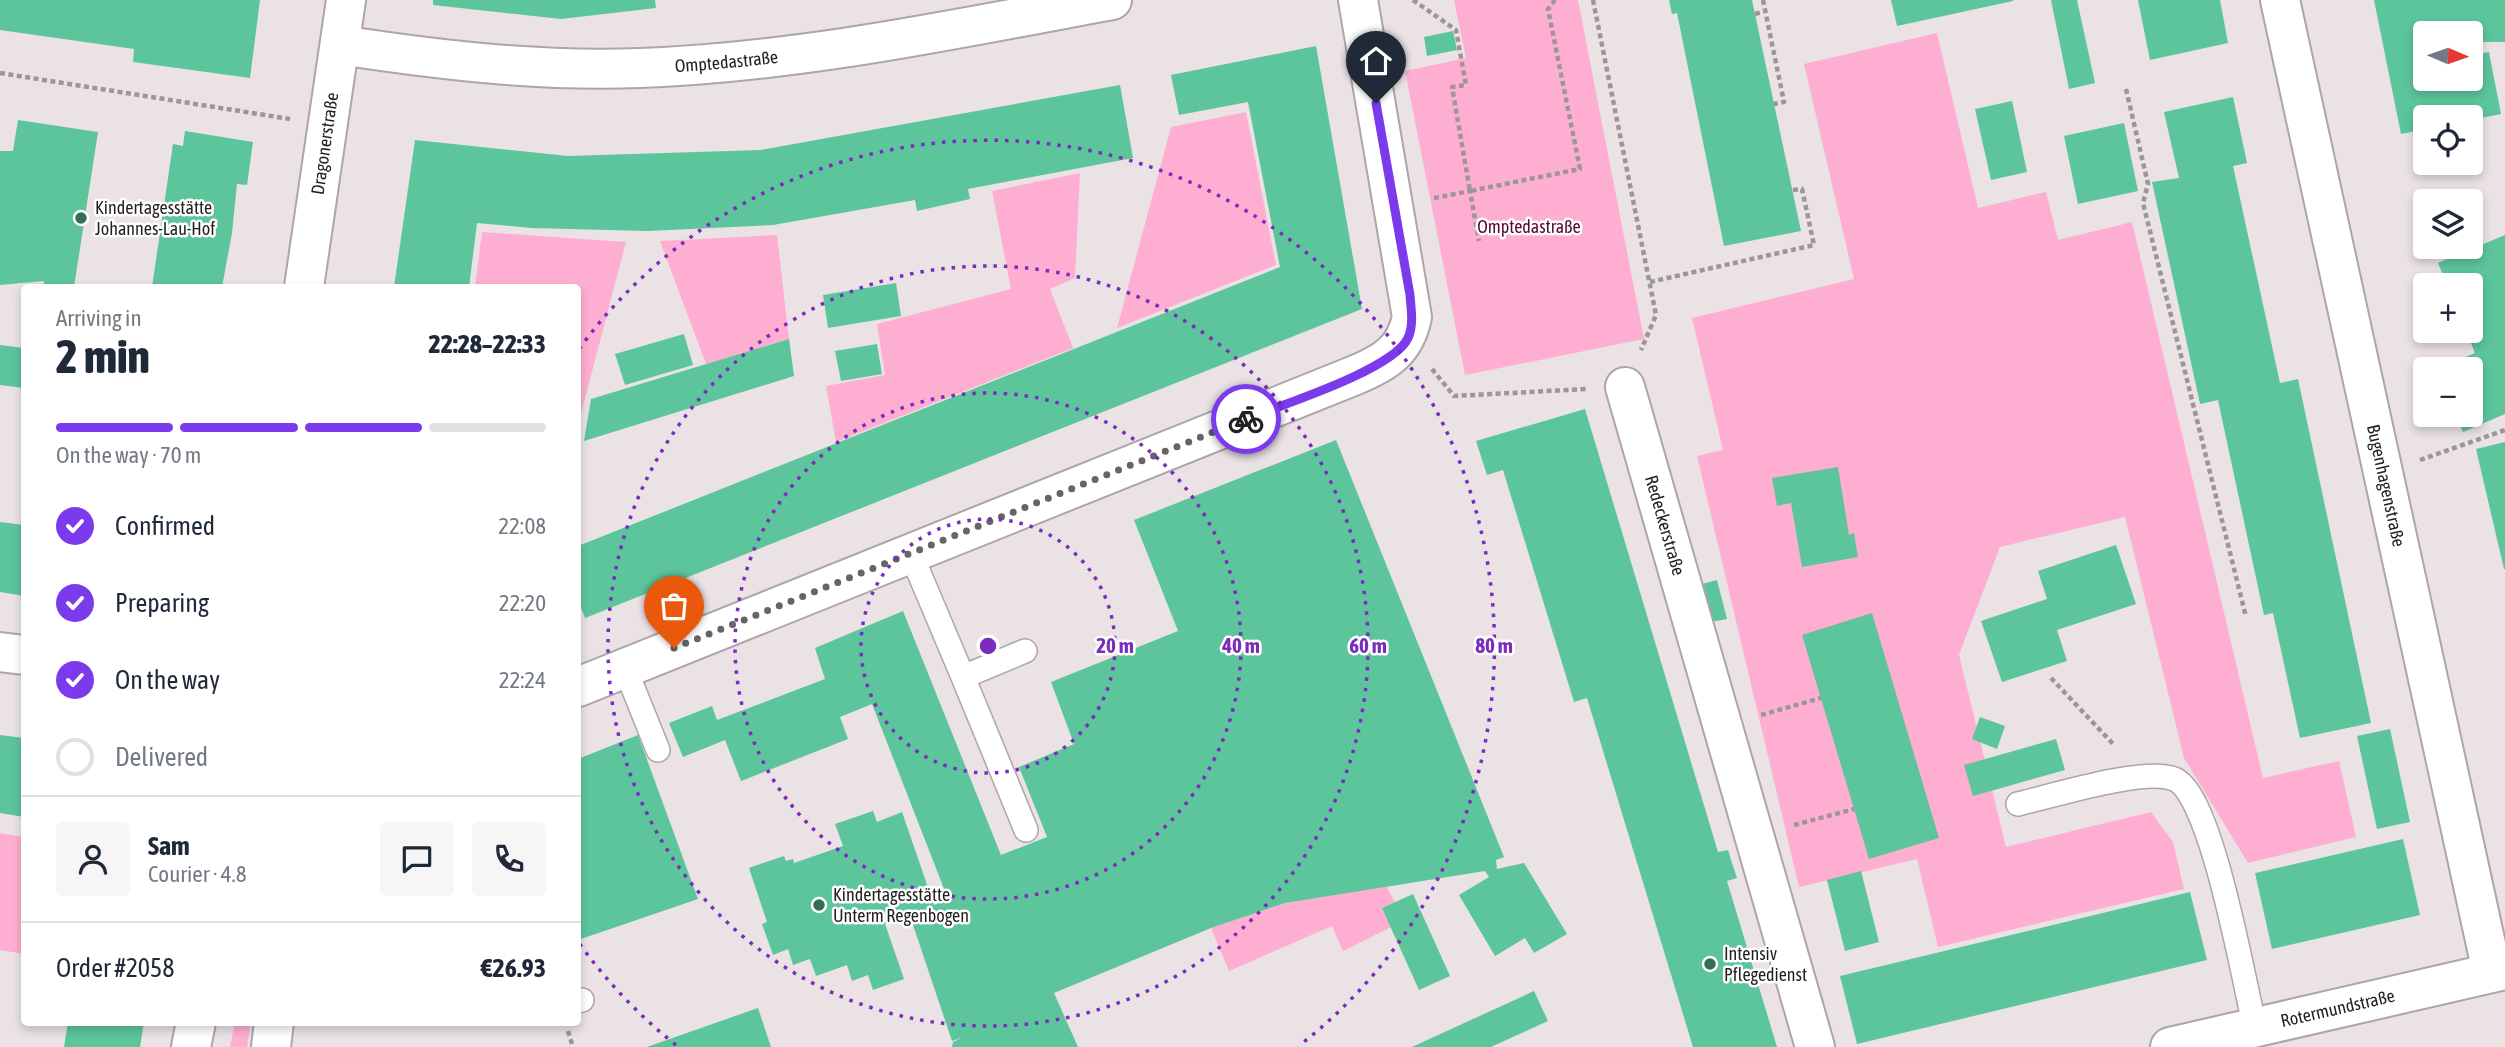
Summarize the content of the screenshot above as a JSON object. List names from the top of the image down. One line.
{"streets":{"street":["Omptedastraße","Dragonerstraße","Bugenhagenstraße","Redeckerstraße","Rotermundstraße"]},"crossings":[["Omptedastraße","Dragonerstraße"],["Bugenhagenstraße","Rotermundstraße"]],"parks":["Omptedastraße"],"places":["Kindertagesstätte Johannes-Lau-Hof","Kindertagesstätte Unterm Regenbogen","Intensiv Pflegedienst"],"north":"right","page":{"map_buttons":["+","−"],"heading":["2 min","Arriving in","22:28–22:33"],"panel":["Sam","Courier · 4.8","Order #2058","€26.93"],"bar":"On the way · 70 m","list":[["Confirmed","22:08"],["Preparing","22:20"],["On the way","22:24"],"Delivered"]},"rings":["20 m","40 m","60 m","80 m"]}
